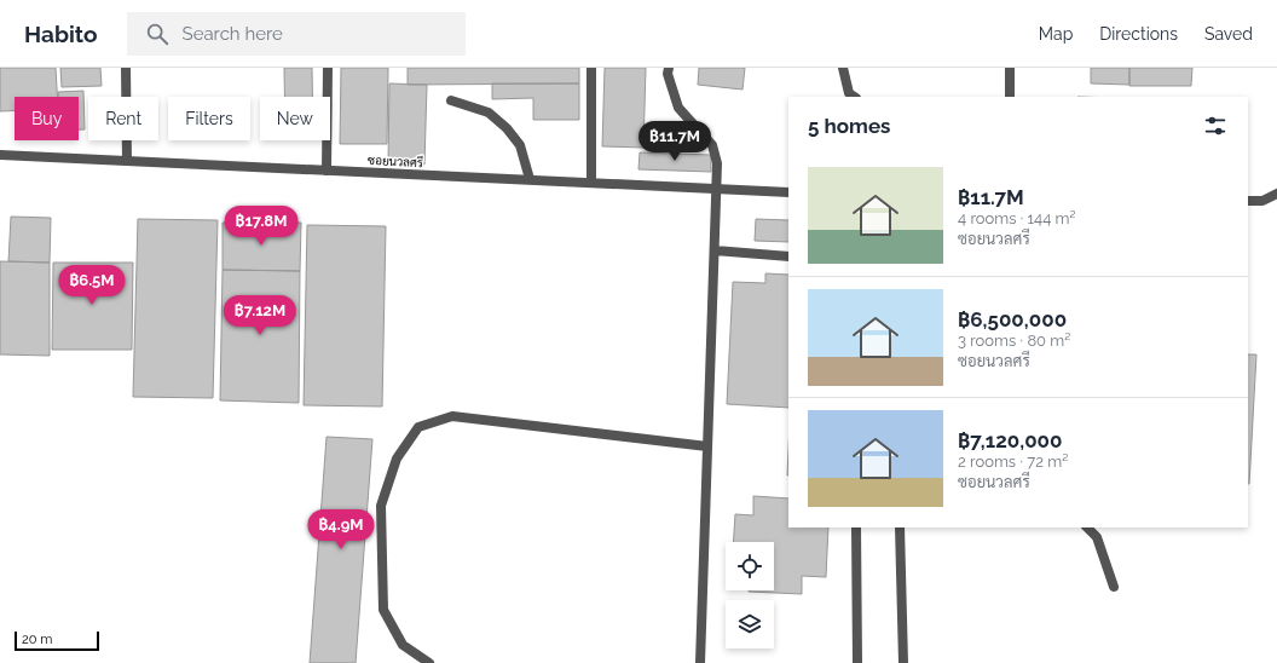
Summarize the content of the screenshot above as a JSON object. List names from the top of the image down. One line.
{"streets":{"street":["ซอยนวลศรี"]},"scale_bar":"20 m","page":{"header":"Habito","search":"Search here","nav":["Map","Directions","Saved"],"chip":["Buy","Rent","Filters","New"],"heading":"5 homes","price":["฿11.7M","฿17.8M","฿6.5M","฿7.12M","฿4.9M"],"list":[{"name":"฿11.7M","note":"4 rooms · 144 m² · ซอยนวลศรี"},{"name":"฿6,500,000","note":"3 rooms · 80 m² · ซอยนวลศรี"},{"name":"฿7,120,000","note":"2 rooms · 72 m² · ซอยนวลศรี"}],"scale":"20 m"}}
